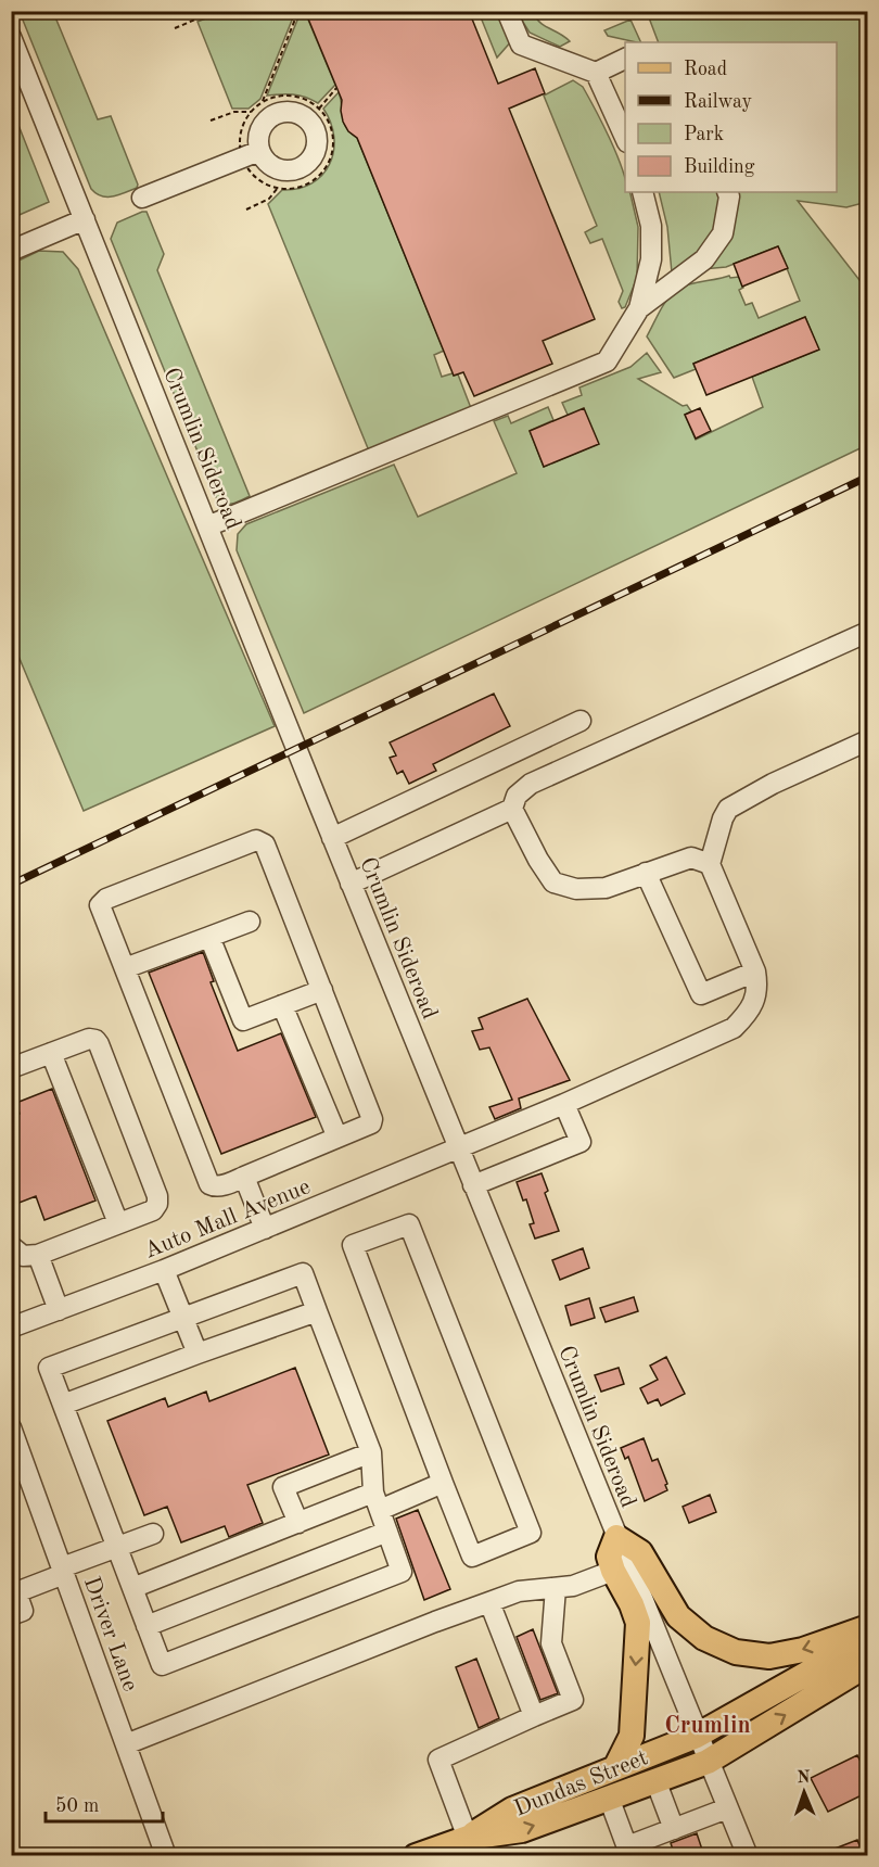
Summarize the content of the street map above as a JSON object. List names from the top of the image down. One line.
{"streets":{"main road":["Dundas Street"],"street":["Crumlin Sideroad","Auto Mall Avenue","Driver Lane"]},"crossings":[["Crumlin Sideroad","Auto Mall Avenue"],["Crumlin Sideroad","Dundas Street"]],"districts":["Crumlin"],"legend":["Road","Railway","Park","Building"],"scale_bar":"50 m","north":"top"}
